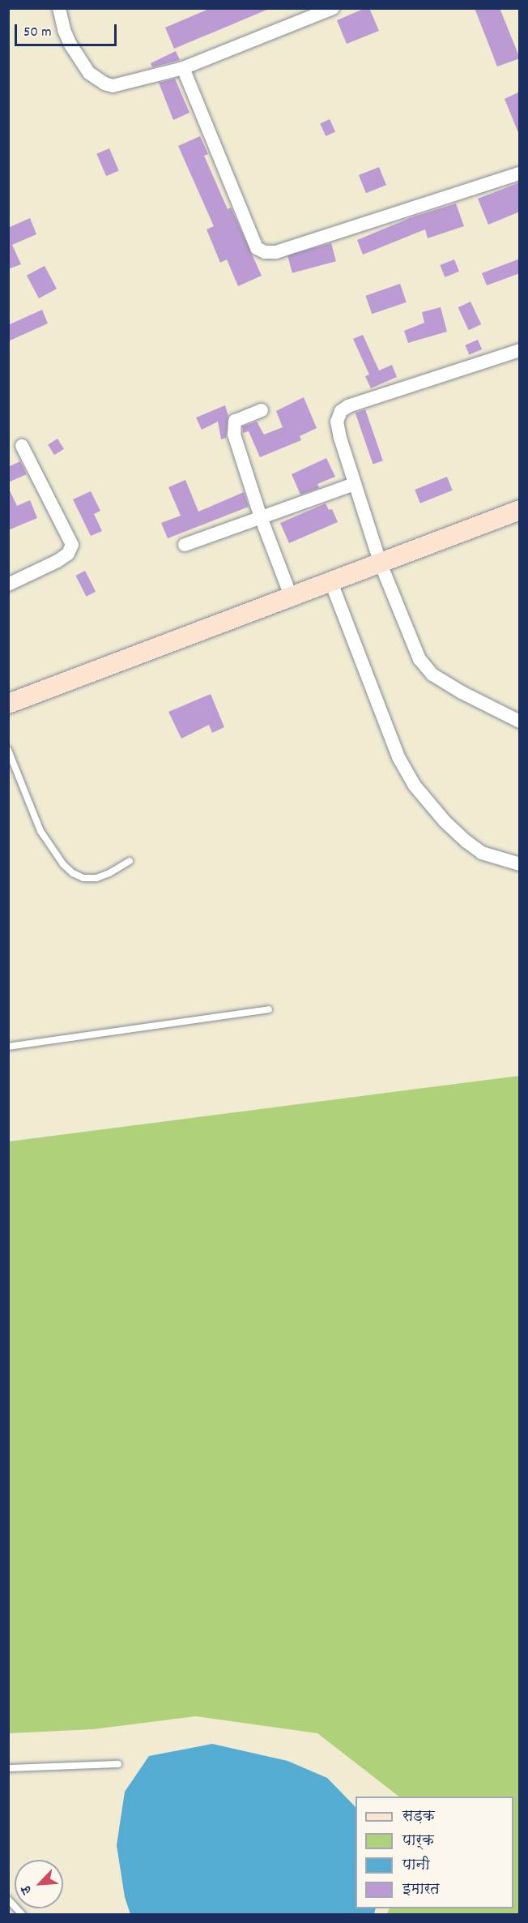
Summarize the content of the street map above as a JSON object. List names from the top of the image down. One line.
{"legend":["सड़क","पार्क","पानी","इमारत"],"scale_bar":"50 m","north":"bottom left"}
